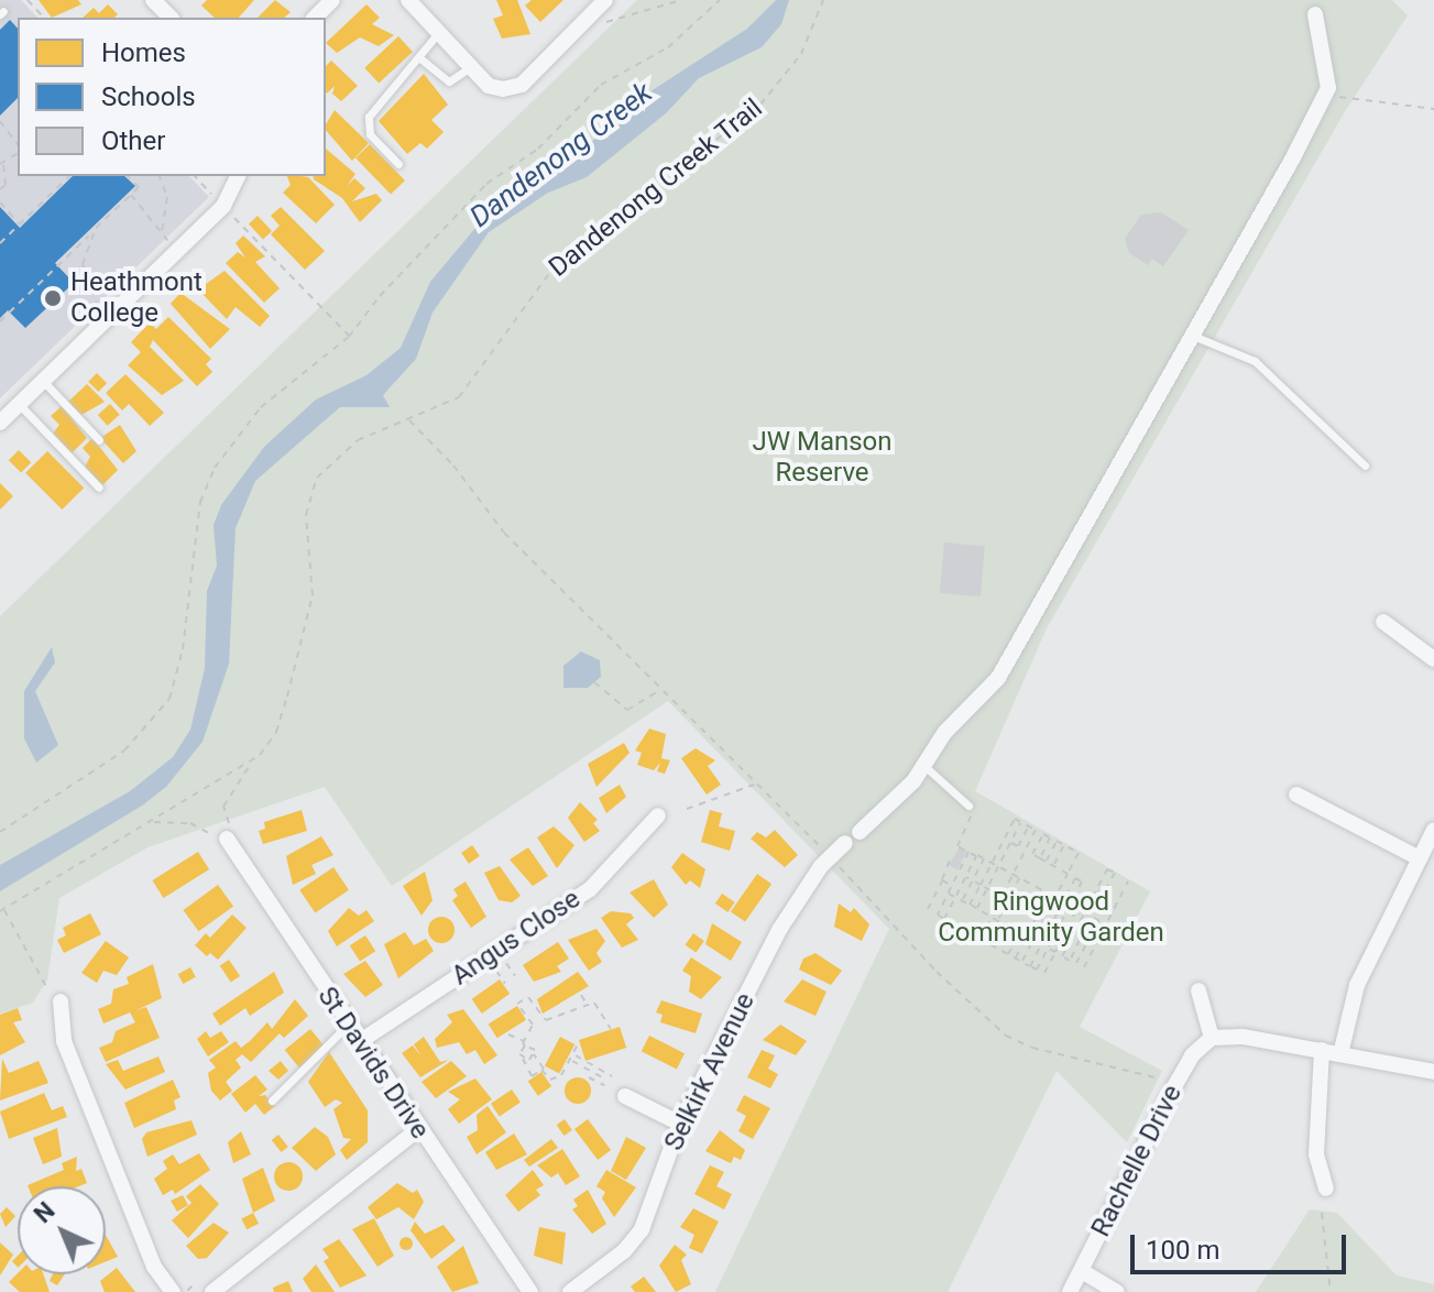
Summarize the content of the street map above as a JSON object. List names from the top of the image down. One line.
{"streets":{"street":["Angus Close","St Davids Drive","Selkirk Avenue","Rachelle Drive"],"path":["Dandenong Creek Trail"]},"crossings":[["Angus Close","St Davids Drive"]],"water":["Dandenong Creek"],"parks":["JW Manson Reserve","Ringwood Community Garden"],"places":["Heathmont College"],"legend":["Homes","Schools","Other"],"scale_bar":"100 m","north":"top left"}
